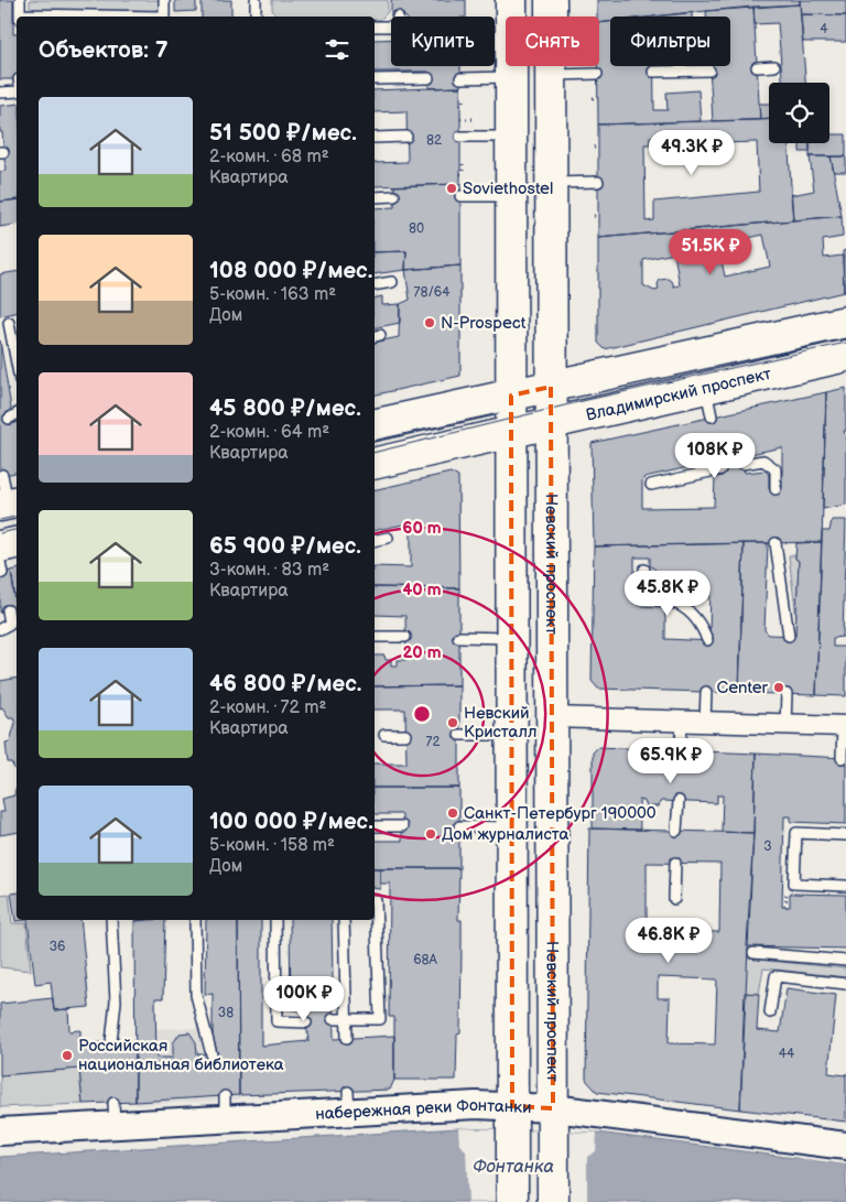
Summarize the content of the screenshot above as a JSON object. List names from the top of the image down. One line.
{"streets":{"main road":["Владимирский проспект","Невский проспект","набережная реки Фонтанки"]},"crossings":[["Владимирский проспект","Невский проспект"],["Невский проспект","набережная реки Фонтанки"]],"water":["Фонтанка"],"places":["Soviethostel","N-Prospect","Center","Невский Кристалл","Санкт-Петербург 190000","Дом журналиста","Российская национальная библиотека"],"house_numbers":["4","82","80","78/64","72","3","36","68А","38","44"],"page":{"chip":["Купить","Снять","Фильтры"],"heading":"Объектов: 7","list":[{"name":"51 500 ₽/мес.","note":"2-комн. · 68 m² · Квартира"},{"name":"108 000 ₽/мес.","note":"5-комн. · 163 m² · Дом"},{"name":"45 800 ₽/мес.","note":"2-комн. · 64 m² · Квартира"},{"name":"65 900 ₽/мес.","note":"3-комн. · 83 m² · Квартира"},{"name":"46 800 ₽/мес.","note":"2-комн. · 72 m² · Квартира"},{"name":"100 000 ₽/мес.","note":"5-комн. · 158 m² · Дом"}],"price":["49.3K ₽","51.5K ₽","108K ₽","45.8K ₽","65.9K ₽","46.8K ₽","100K ₽"]},"rings":["60 m","40 m","20 m"]}
